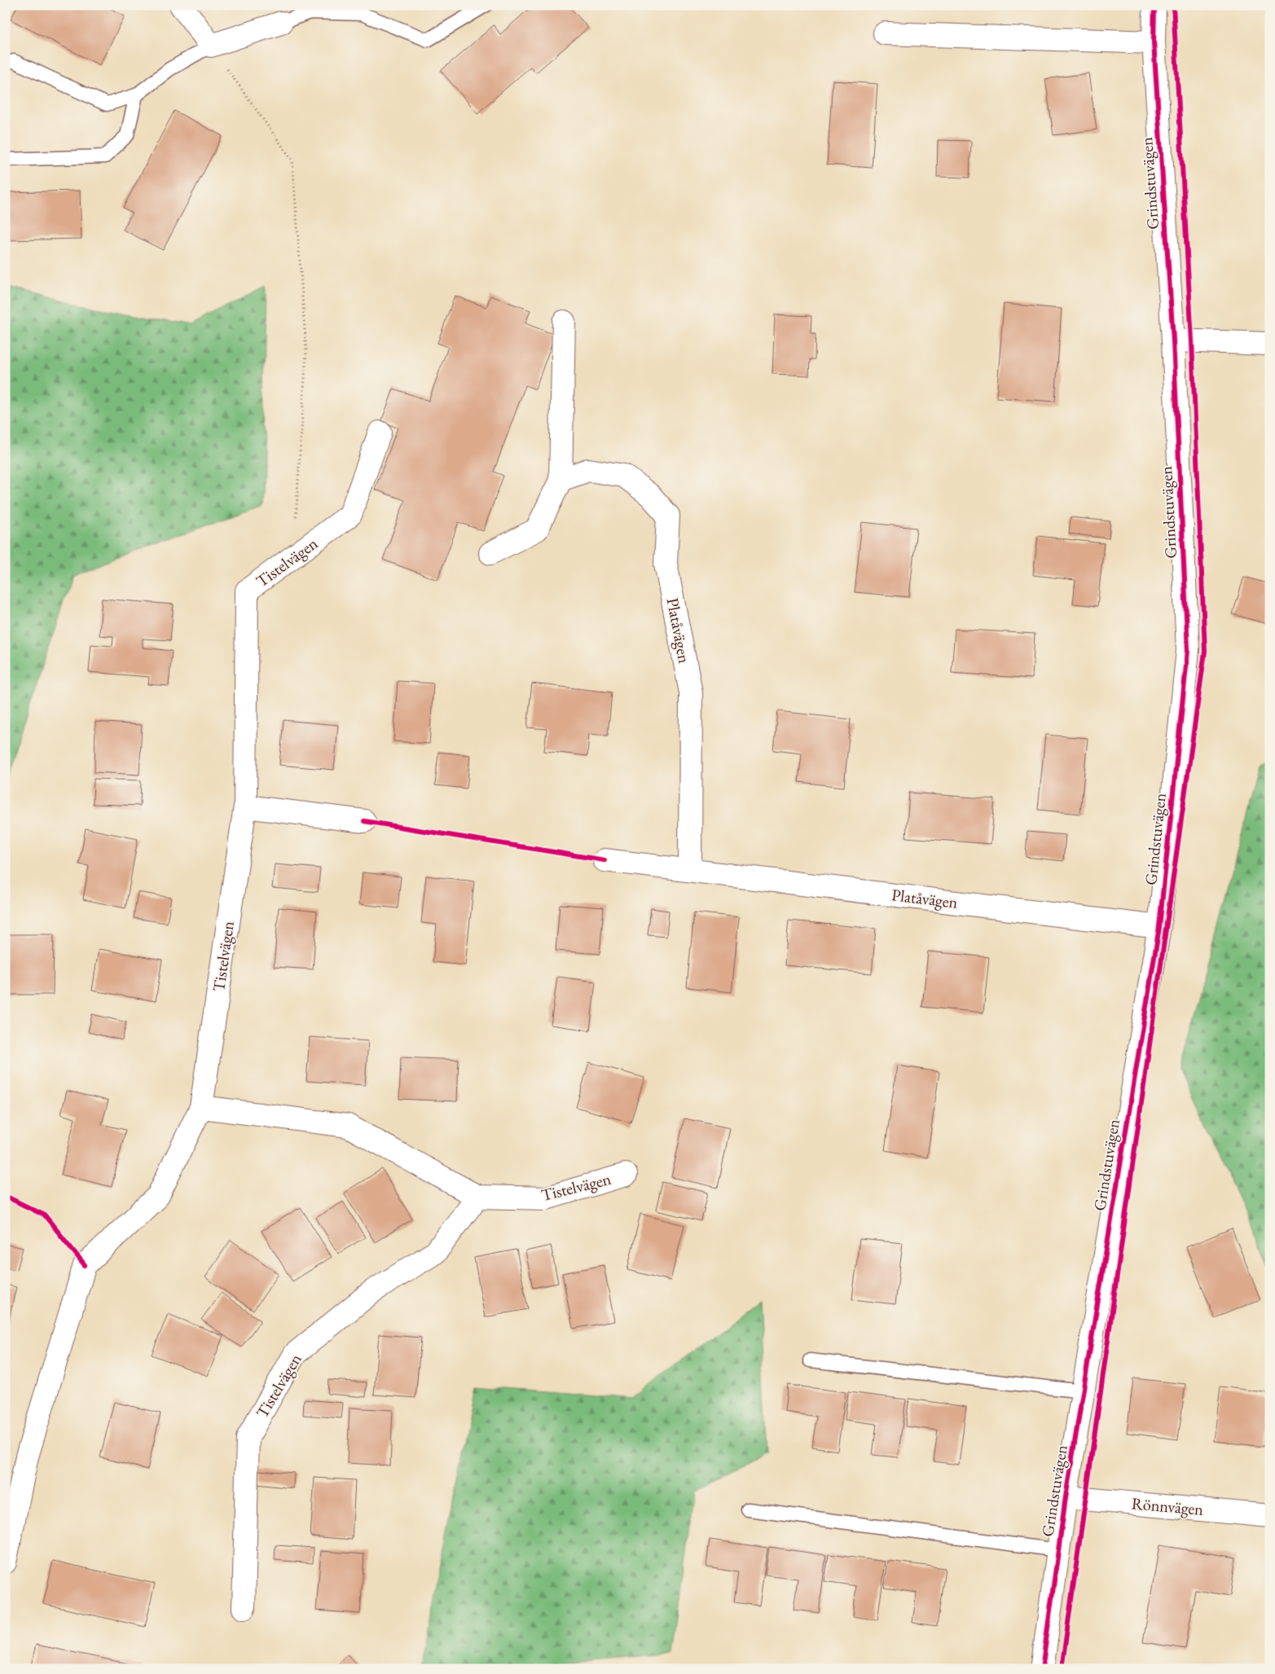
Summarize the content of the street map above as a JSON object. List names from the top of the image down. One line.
{"streets":{"street":["Grindstuvägen","Tistelvägen","Platåvägen","Rönnvägen"]},"crossings":[["Grindstuvägen","Platåvägen"],["Grindstuvägen","Rönnvägen"]]}
